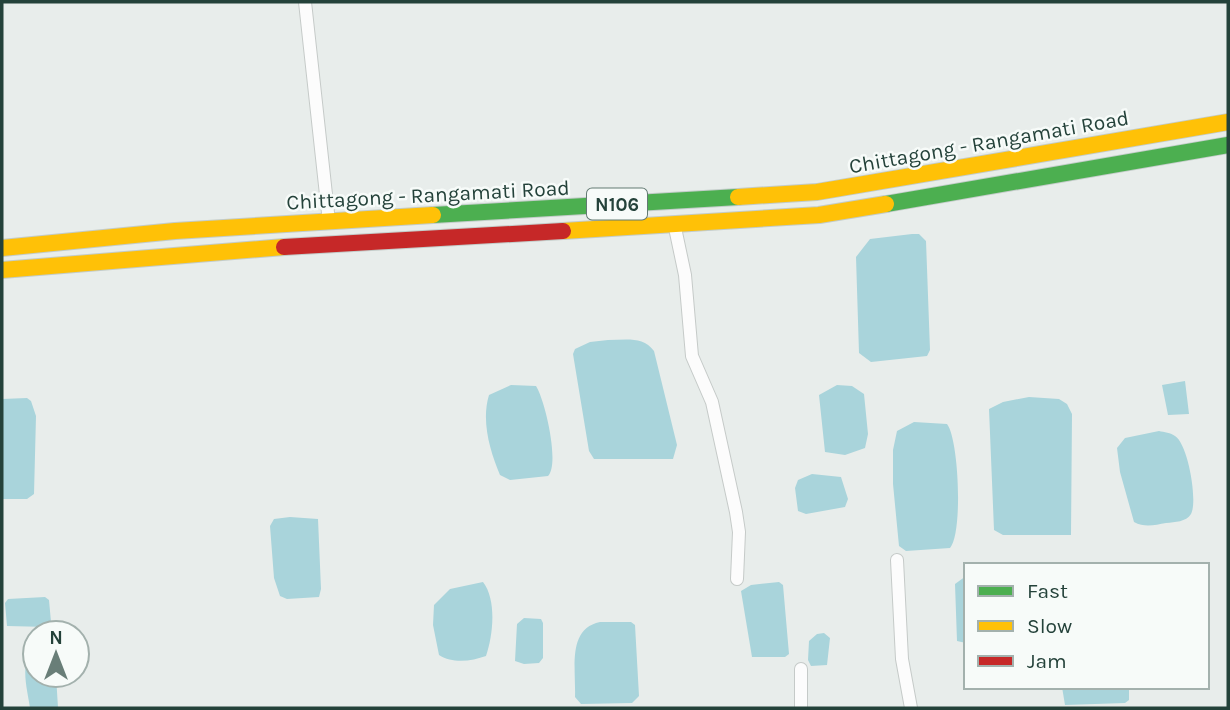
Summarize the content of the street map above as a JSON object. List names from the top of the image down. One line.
{"streets":{"highway":["Chittagong - Rangamati Road","N106"]},"legend":["Fast","Slow","Jam"],"north":"top"}
